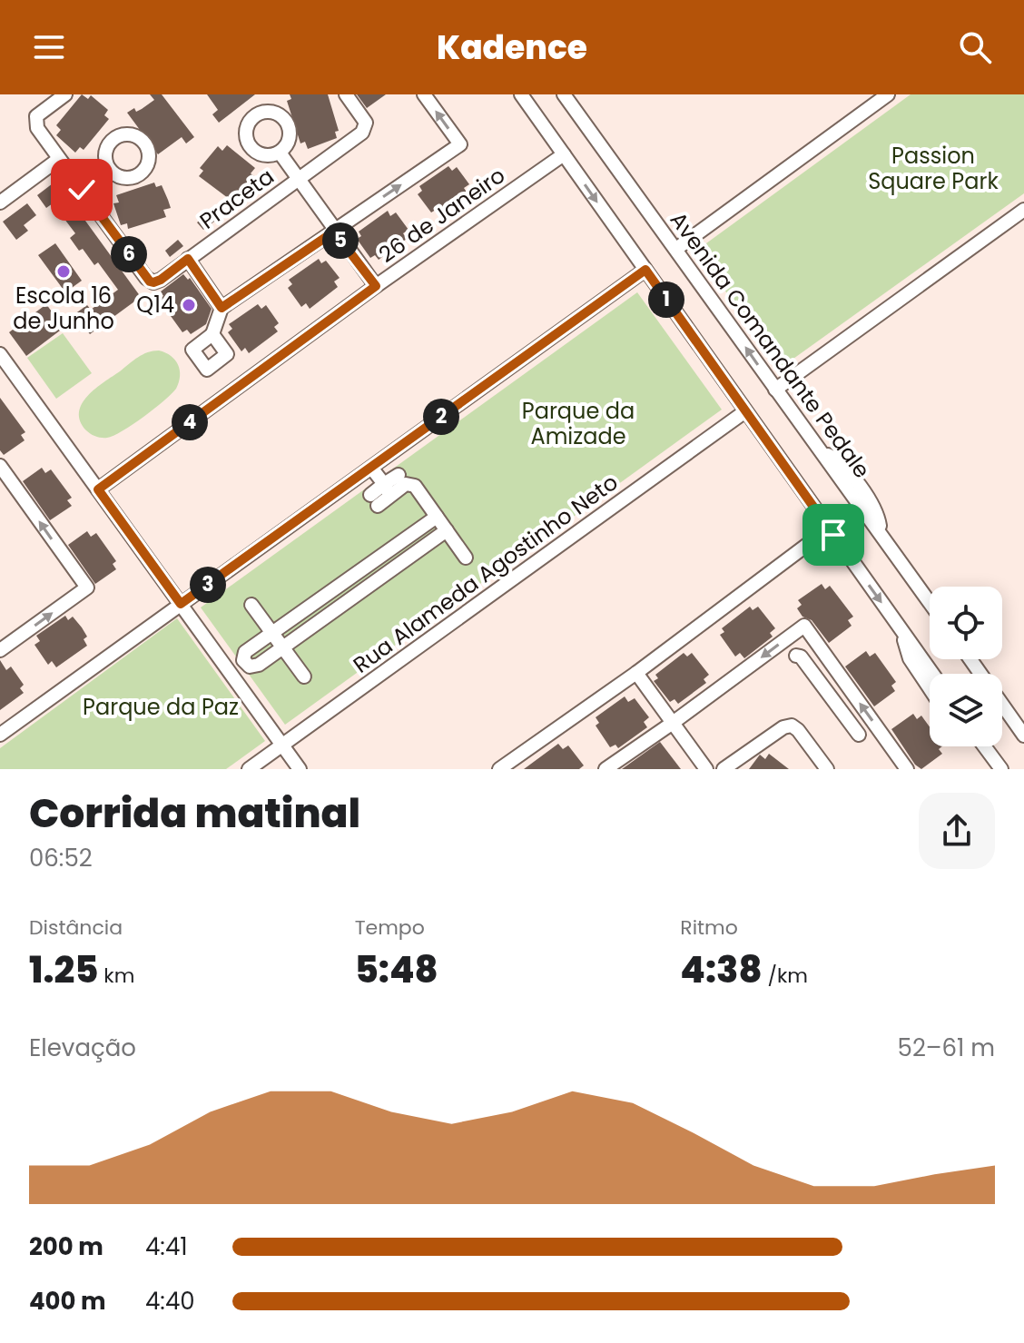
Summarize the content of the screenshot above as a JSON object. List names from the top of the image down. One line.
{"streets":{"street":["Praceta","26 de Janeiro","Avenida Comandante Pedale","Rua Alameda Agostinho Neto"]},"parks":["Passion Square Park","Parque da Amizade","Parque da Paz"],"places":["Escola 16 de Junho","Q14"],"page":{"header":"Kadence","pins":["5","6","1","2","4","3"],"heading":["Corrida matinal","06:52"],"stats":[["Distância","1.25 km"],["Tempo","5:48"],["Ritmo","4:38 /km"]],"chart":["Elevação","52–61 m"],"list":[{"name":"200 m","note":"4:41"},{"name":"400 m","note":"4:40"}]}}
